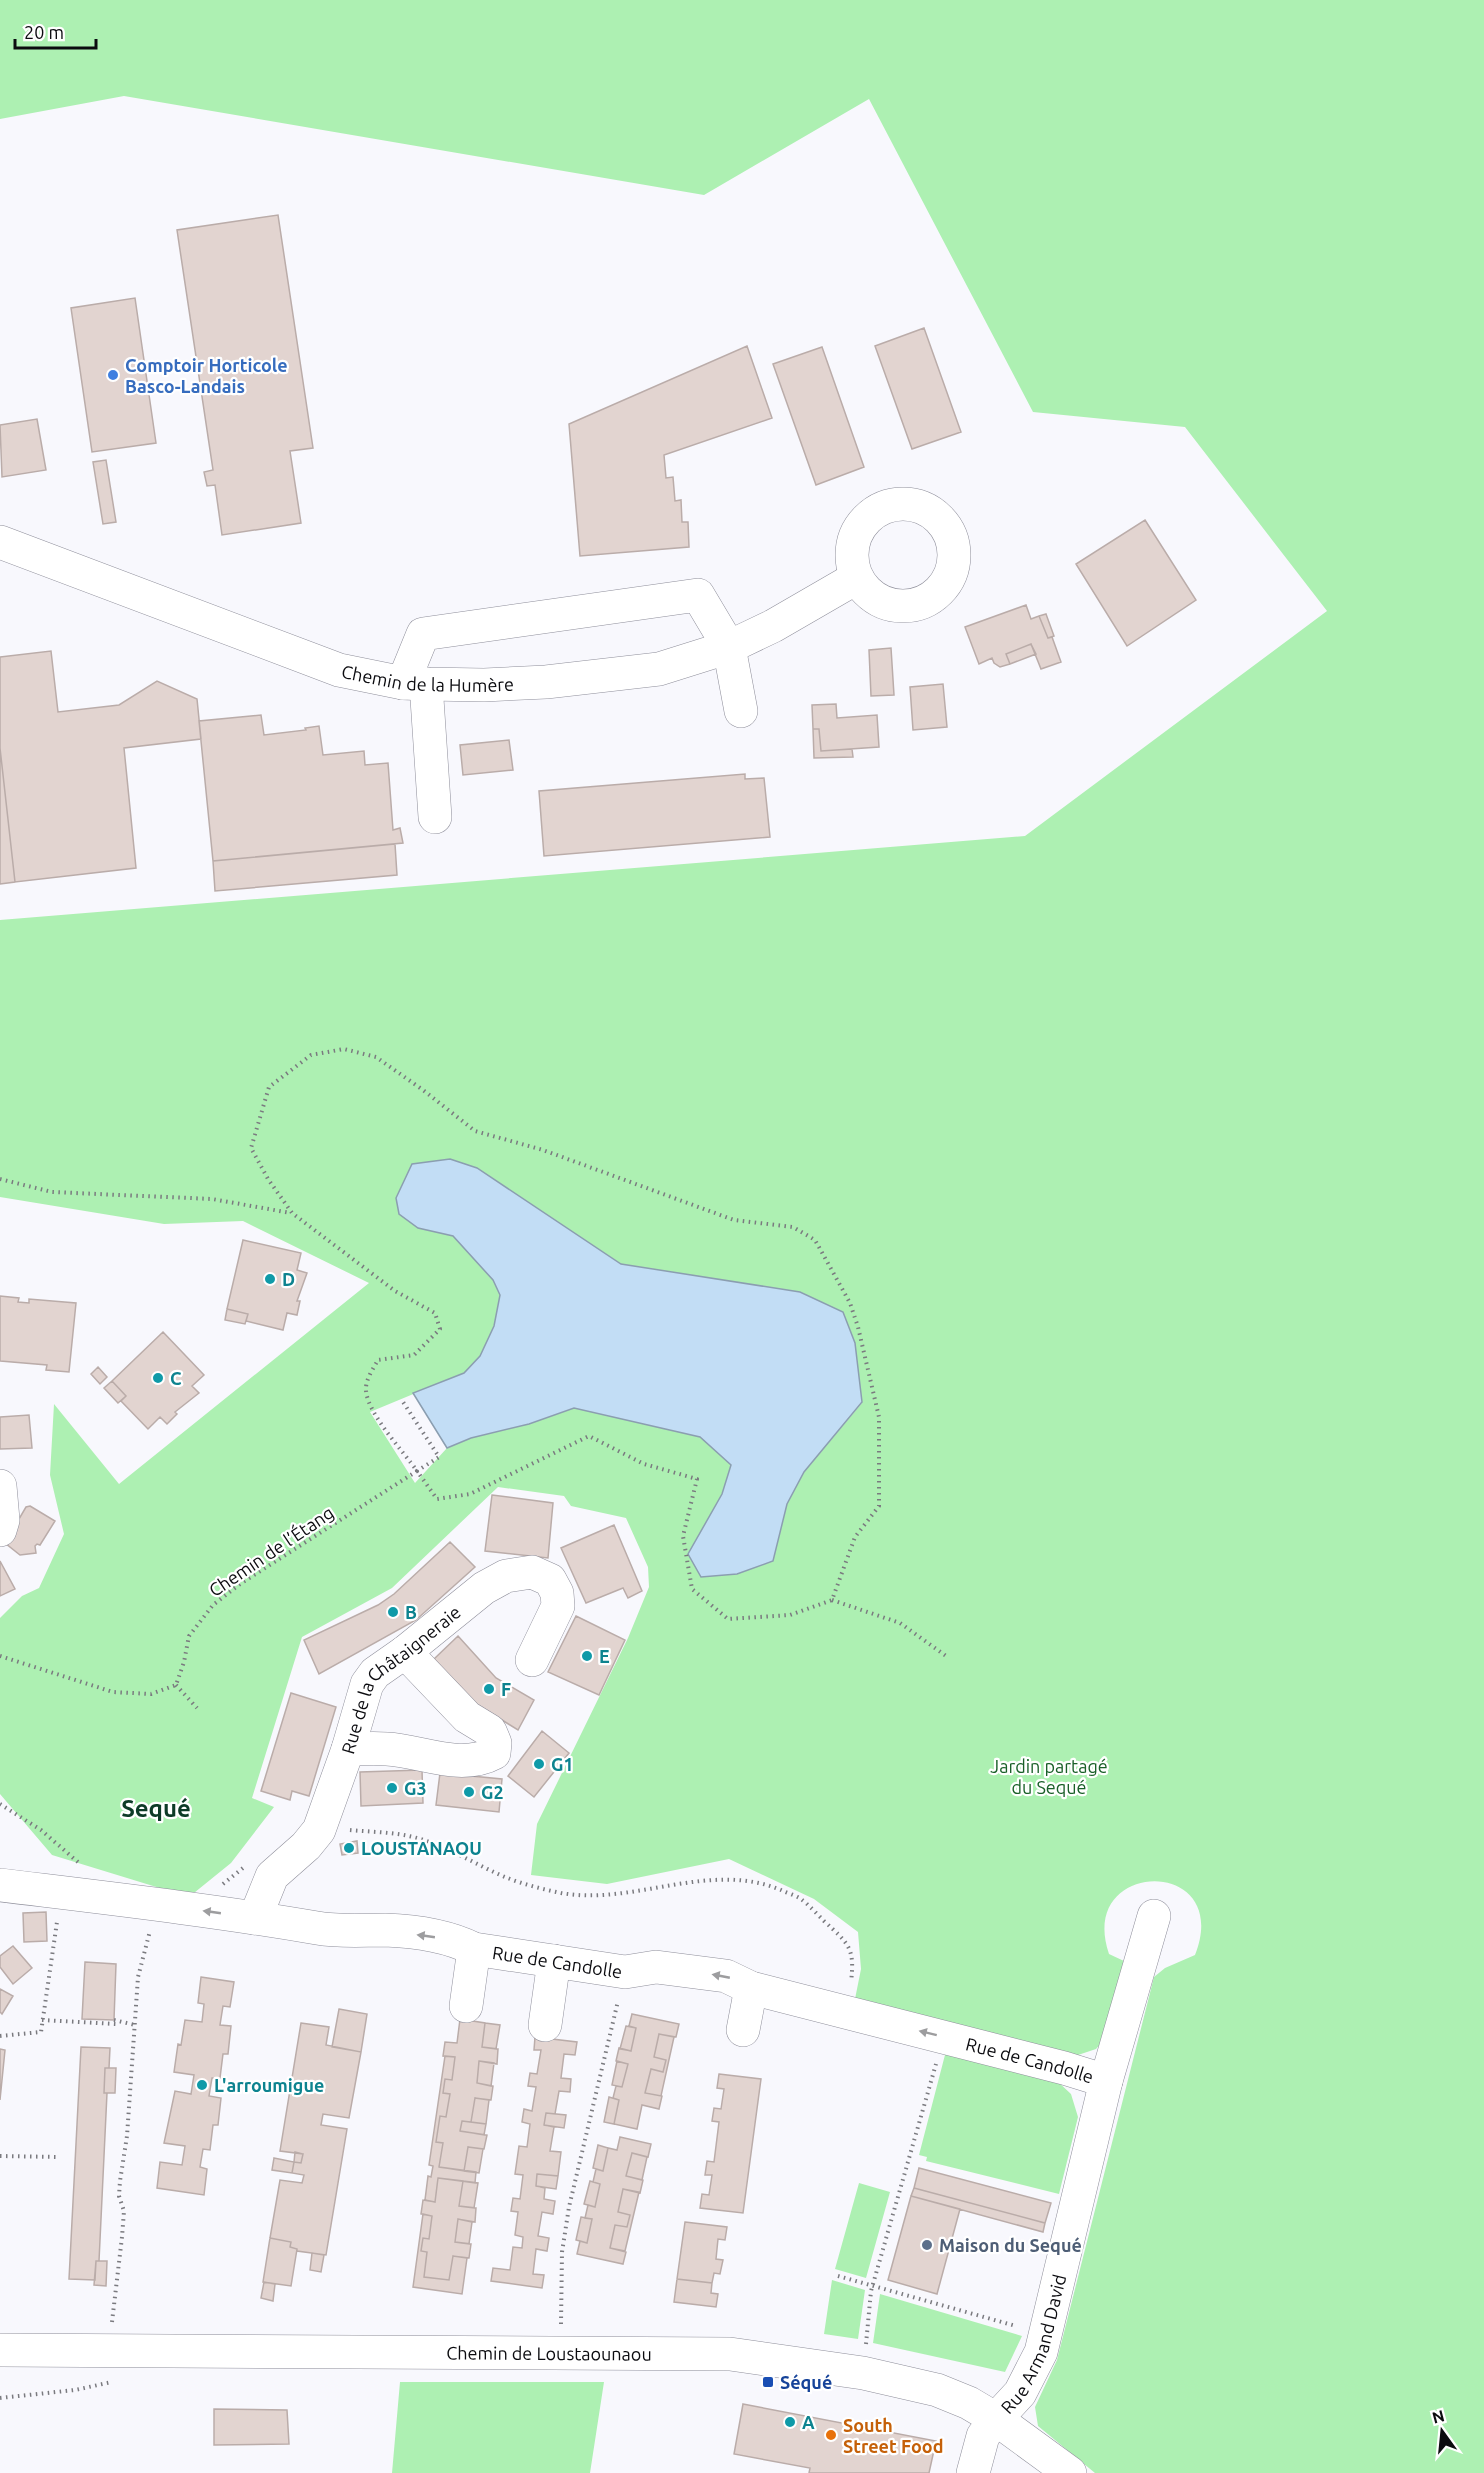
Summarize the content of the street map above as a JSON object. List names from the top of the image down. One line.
{"streets":{"street":["Chemin de la Humère","Rue de la Châtaigneraie","Rue de Candolle","Rue Armand David","Chemin de Loustaounaou"],"path":["Chemin de l’Étang"]},"crossings":[["Rue de la Châtaigneraie","Rue de Candolle"],["Rue de Candolle","Rue Armand David"],["Rue Armand David","Chemin de Loustaounaou"]],"one_way":["Rue de Candolle"],"districts":["Sequé"],"parks":["Jardin partagé du Sequé"],"places":{"other":["Comptoir Horticole Basco-Landais","D","C","B","E","F","G1","G3","G2","LOUSTANAOU","L'arroumigue","Maison du Sequé","A","South Street Food"],"transit":["Séqué"]},"scale_bar":"20 m","north":"top"}
